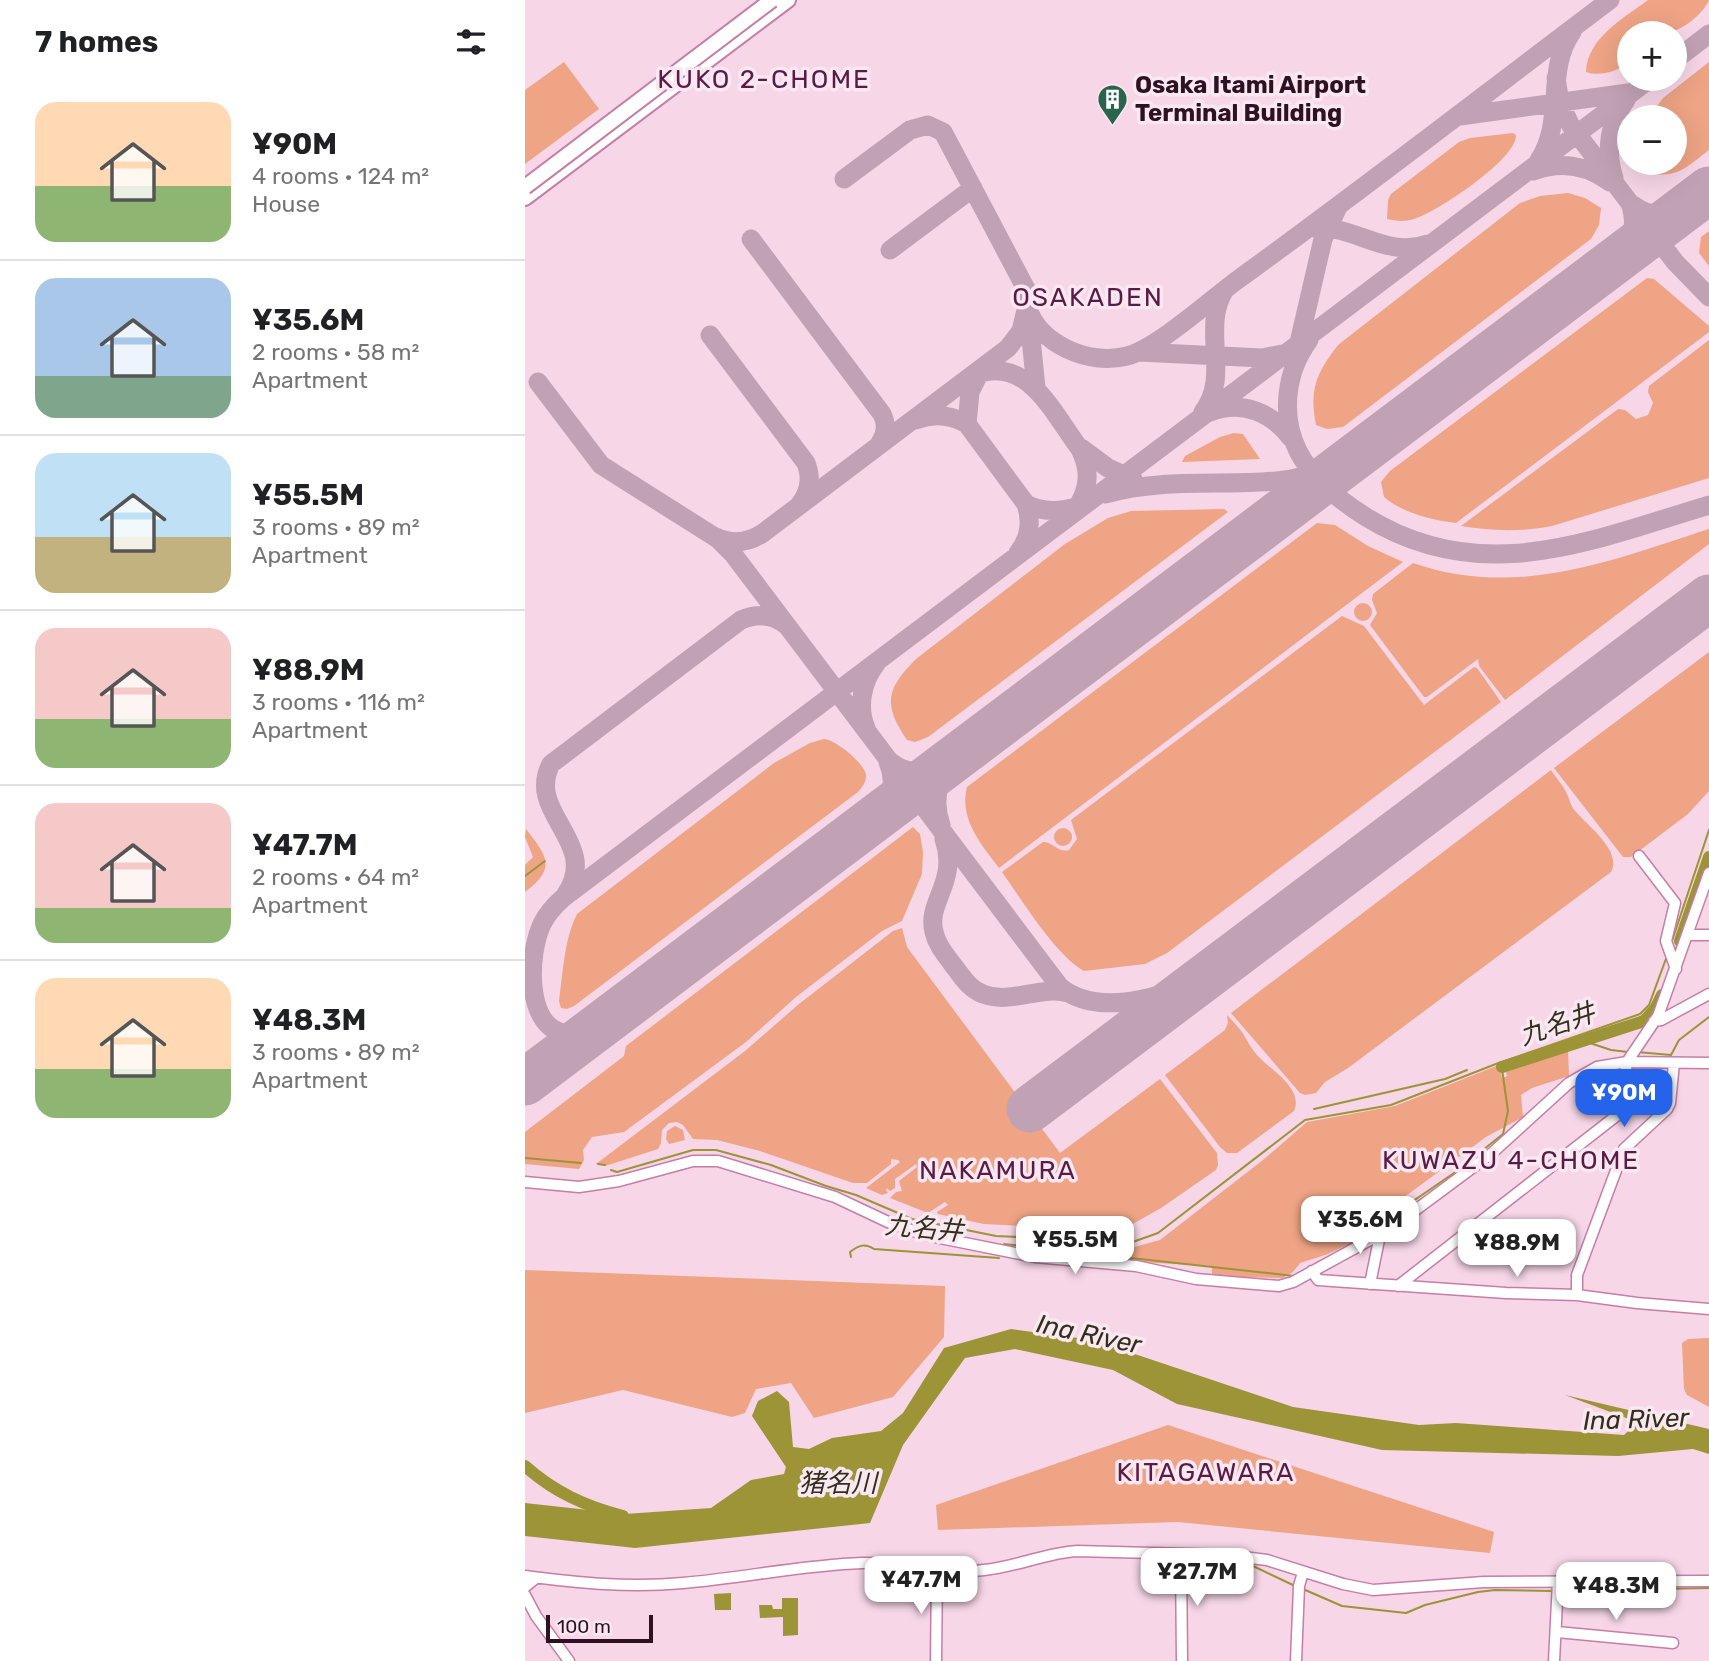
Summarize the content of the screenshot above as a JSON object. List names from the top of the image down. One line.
{"districts":["KUKO 2-CHOME","OSAKADEN","KUWAZU 4-CHOME","NAKAMURA","KITAGAWARA"],"water":["九名井","Ina River","猪名川"],"places":{"building":["Osaka Itami Airport Terminal Building"]},"scale_bar":"100 m","page":{"heading":"7 homes","map_buttons":["+","−"],"list":[{"name":"¥90M","note":"4 rooms · 124 m² · House"},{"name":"¥35.6M","note":"2 rooms · 58 m² · Apartment"},{"name":"¥55.5M","note":"3 rooms · 89 m² · Apartment"},{"name":"¥88.9M","note":"3 rooms · 116 m² · Apartment"},{"name":"¥47.7M","note":"2 rooms · 64 m² · Apartment"},{"name":"¥48.3M","note":"3 rooms · 89 m² · Apartment"}],"price":["¥90M","¥35.6M","¥55.5M","¥88.9M","¥27.7M","¥47.7M","¥48.3M"],"scale":"100 m"}}
